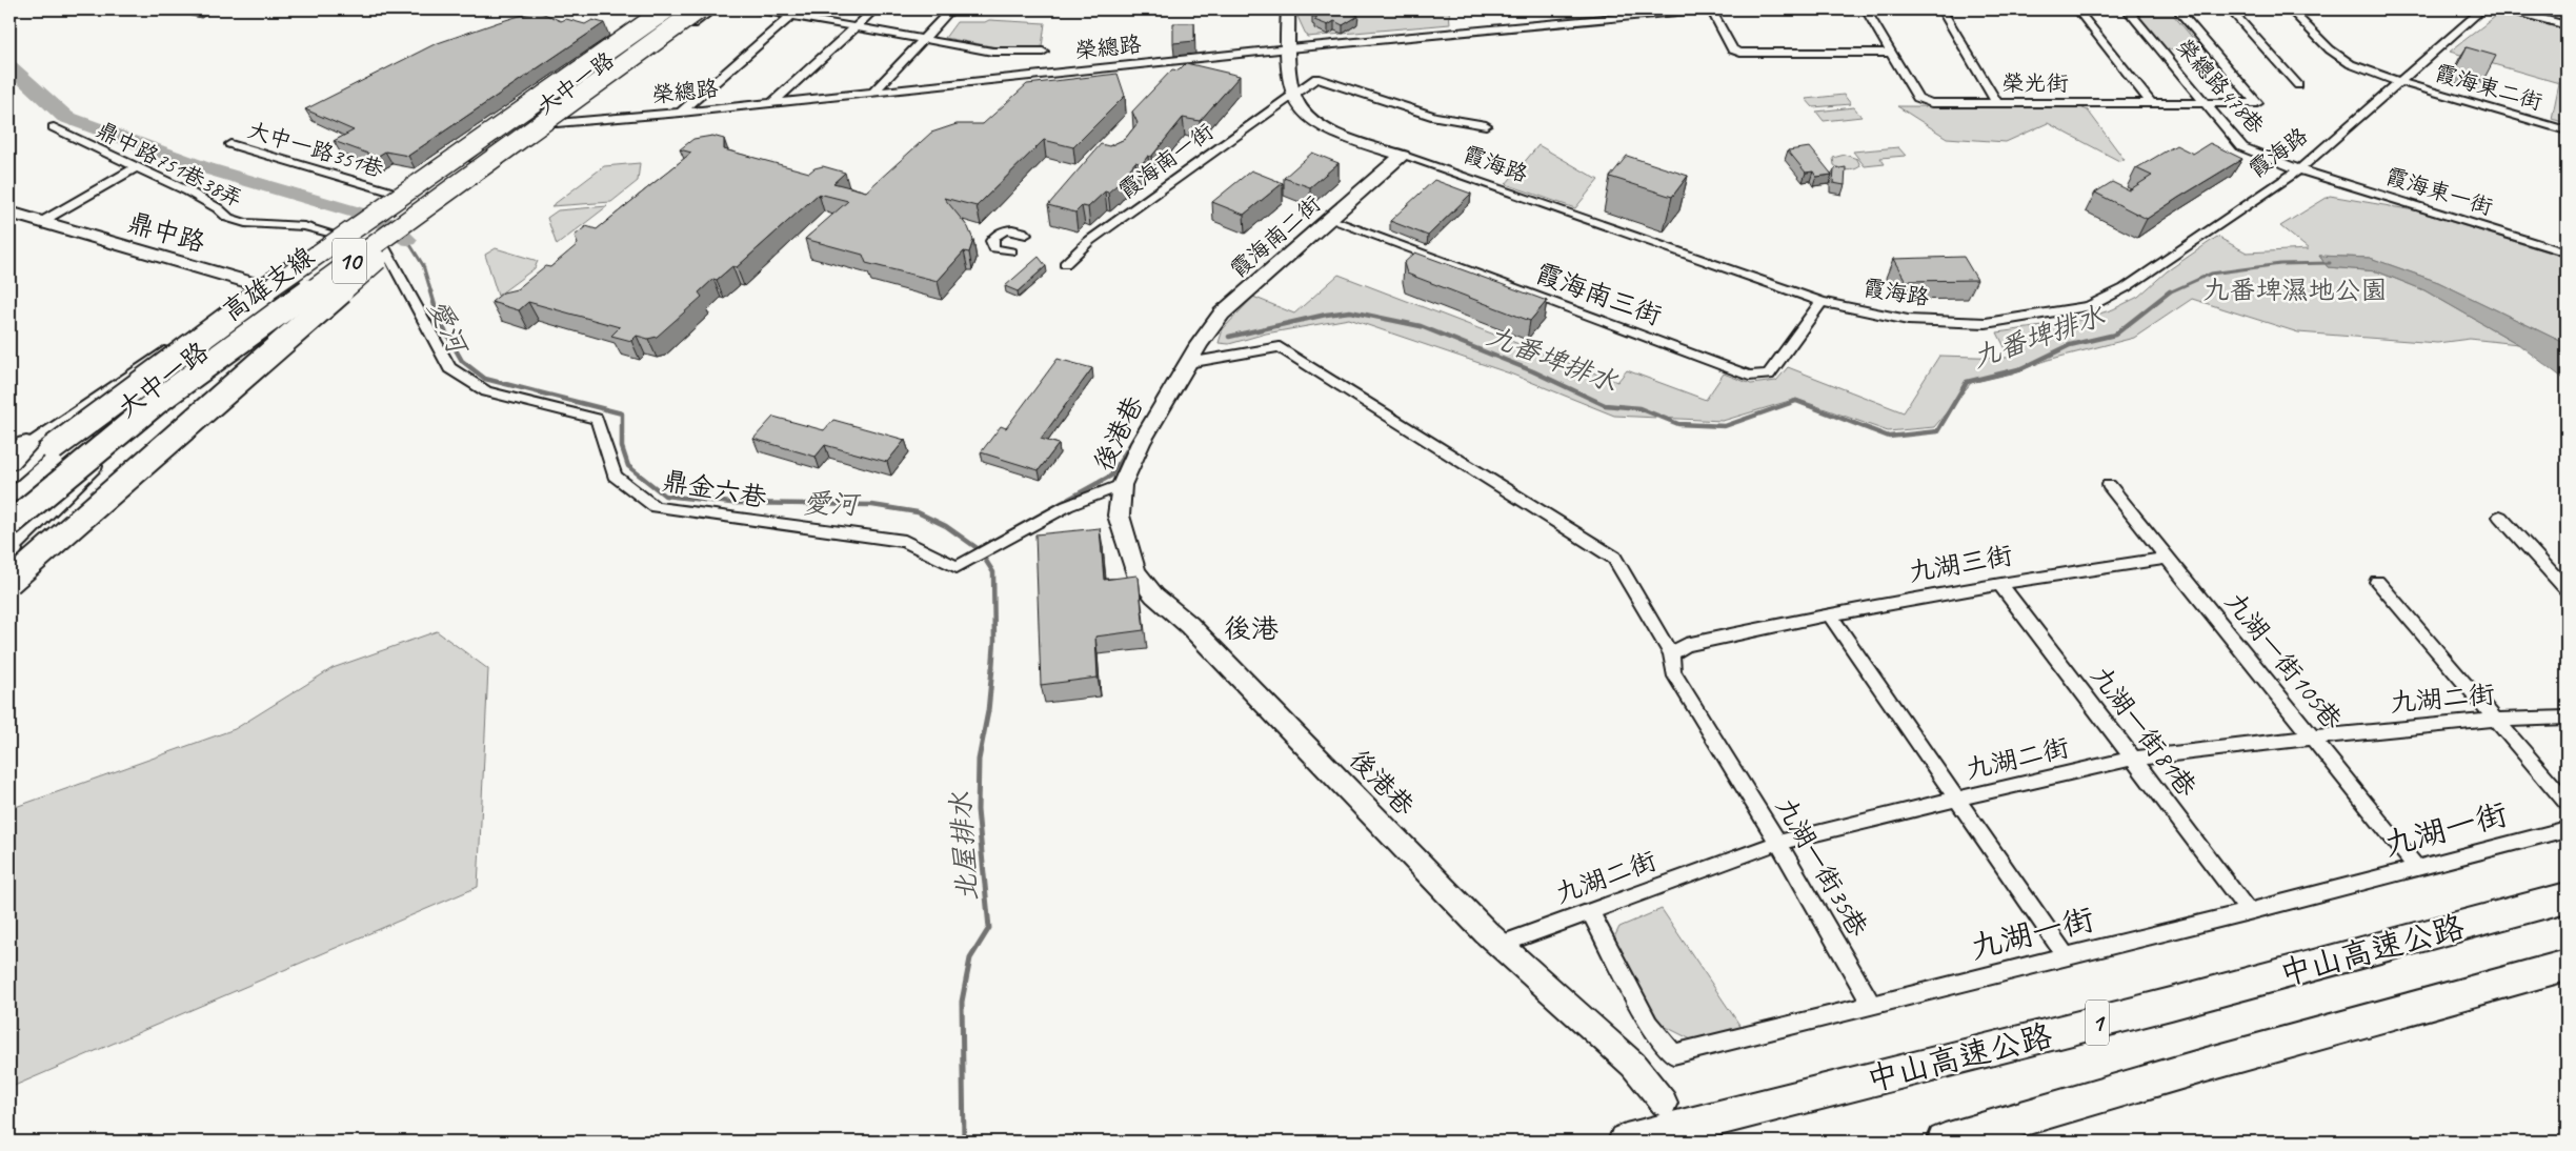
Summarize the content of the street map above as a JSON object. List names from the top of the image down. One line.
{"streets":{"highway":["10","高雄支線","中山高速公路","1"],"street":["榮總路","大中一路","榮光街","榮總路478巷","霞海東二街","大中一路351巷","霞海路","霞海南一街","鼎中路751巷38弄","霞海東一街","鼎中路","霞海南二街","霞海南三街","後港巷","鼎金六巷","九湖三街","九湖一街105巷","九湖二街","九湖一街81巷","九湖一街","九湖一街35巷"]},"crossings":[["榮總路","大中一路"],["榮總路","霞海路"],["大中一路","大中一路351巷"],["大中一路","鼎中路751巷38弄"],["大中一路","鼎中路"],["大中一路","高雄支線"],["大中一路","鼎金六巷"],["榮光街","榮總路478巷"],["榮總路478巷","霞海路"],["榮總路478巷","霞海東一街"],["霞海東二街","霞海路"],["霞海路","霞海南一街"],["霞海路","霞海東一街"],["霞海路","霞海南二街"],["霞海路","霞海南三街"],["霞海南二街","霞海南三街"],["霞海南二街","後港巷"],["後港巷","鼎金六巷"],["後港巷","九湖二街"],["九湖三街","九湖一街105巷"],["九湖三街","九湖一街81巷"],["九湖三街","九湖一街35巷"],["九湖一街105巷","九湖二街"],["九湖一街105巷","九湖一街"],["九湖二街","九湖一街81巷"],["九湖二街","九湖一街"],["九湖二街","九湖一街35巷"],["九湖一街81巷","九湖一街"],["九湖一街","九湖一街35巷"]],"districts":["後港"],"water":["愛河","九番埤排水","北屋排水"],"parks":["九番埤濕地公園"]}
